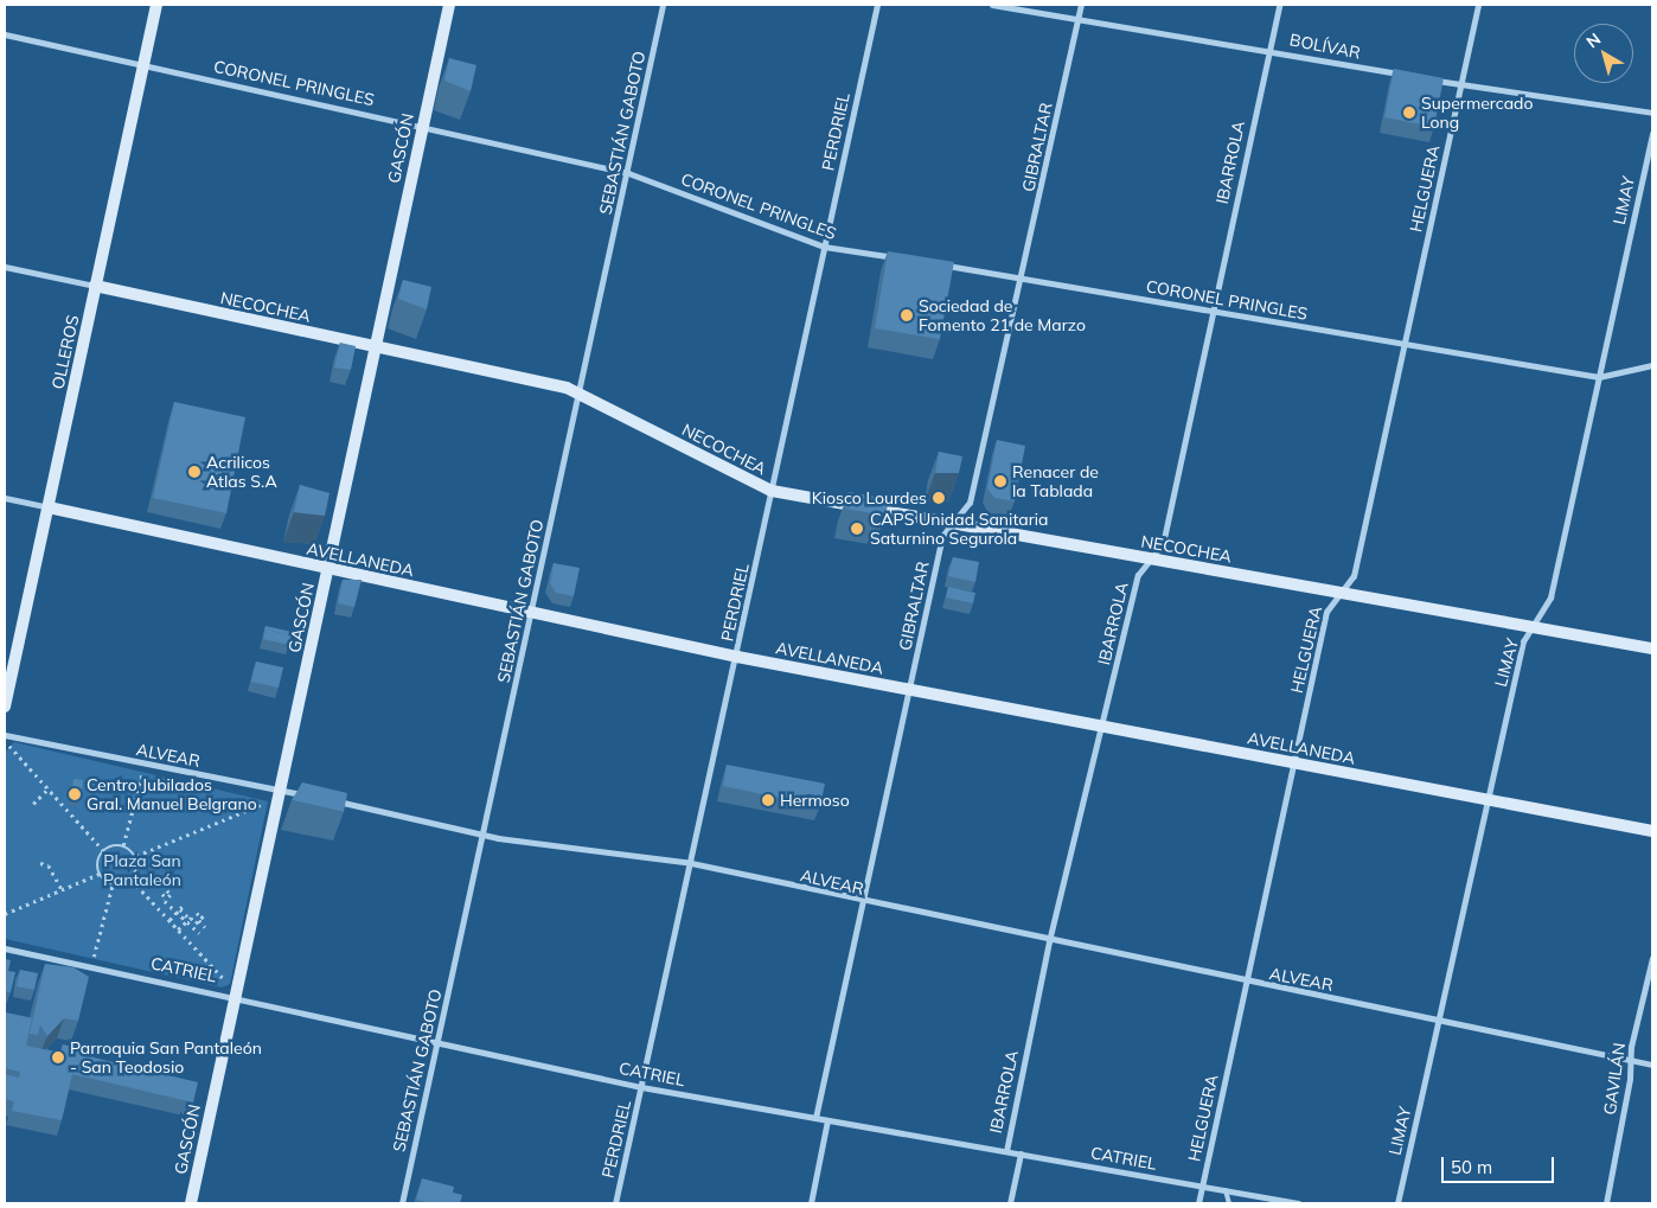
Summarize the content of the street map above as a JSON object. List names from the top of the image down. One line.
{"streets":{"street":["BOLÍVAR","CORONEL PRINGLES","PERDRIEL","SEBASTIÁN GABOTO","GIBRALTAR","GASCÓN","IBARROLA","HELGUERA","LIMAY","NECOCHEA","OLLEROS","AVELLANEDA","ALVEAR","CATRIEL","GAVILÁN"]},"crossings":[["BOLÍVAR","GIBRALTAR"],["BOLÍVAR","IBARROLA"],["CORONEL PRINGLES","PERDRIEL"],["CORONEL PRINGLES","SEBASTIÁN GABOTO"],["CORONEL PRINGLES","GIBRALTAR"],["CORONEL PRINGLES","GASCÓN"],["CORONEL PRINGLES","IBARROLA"],["CORONEL PRINGLES","HELGUERA"],["CORONEL PRINGLES","LIMAY"],["CORONEL PRINGLES","OLLEROS"],["PERDRIEL","NECOCHEA"],["PERDRIEL","AVELLANEDA"],["PERDRIEL","ALVEAR"],["PERDRIEL","CATRIEL"],["SEBASTIÁN GABOTO","NECOCHEA"],["SEBASTIÁN GABOTO","AVELLANEDA"],["SEBASTIÁN GABOTO","ALVEAR"],["SEBASTIÁN GABOTO","CATRIEL"],["GIBRALTAR","NECOCHEA"],["GIBRALTAR","AVELLANEDA"],["GIBRALTAR","ALVEAR"],["GIBRALTAR","CATRIEL"],["GASCÓN","NECOCHEA"],["GASCÓN","AVELLANEDA"],["GASCÓN","ALVEAR"],["GASCÓN","CATRIEL"],["IBARROLA","NECOCHEA"],["IBARROLA","AVELLANEDA"],["IBARROLA","ALVEAR"],["IBARROLA","CATRIEL"],["HELGUERA","NECOCHEA"],["HELGUERA","AVELLANEDA"],["HELGUERA","ALVEAR"],["HELGUERA","CATRIEL"],["LIMAY","NECOCHEA"],["LIMAY","AVELLANEDA"],["LIMAY","ALVEAR"],["NECOCHEA","OLLEROS"],["OLLEROS","AVELLANEDA"],["ALVEAR","GAVILÁN"]],"parks":["Plaza San Pantaleón"],"places":["Supermercado Long","Sociedad de Fomento 21 de Marzo","Acrilicos Atlas S.A","Renacer de la Tablada","Kiosco Lourdes","CAPS Unidad Sanitaria Saturnino Segurola","Centro Jubilados Gral. Manuel Belgrano","Hermoso","Parroquia San Pantaleón - San Teodosio"],"scale_bar":"50 m","north":"top left"}
